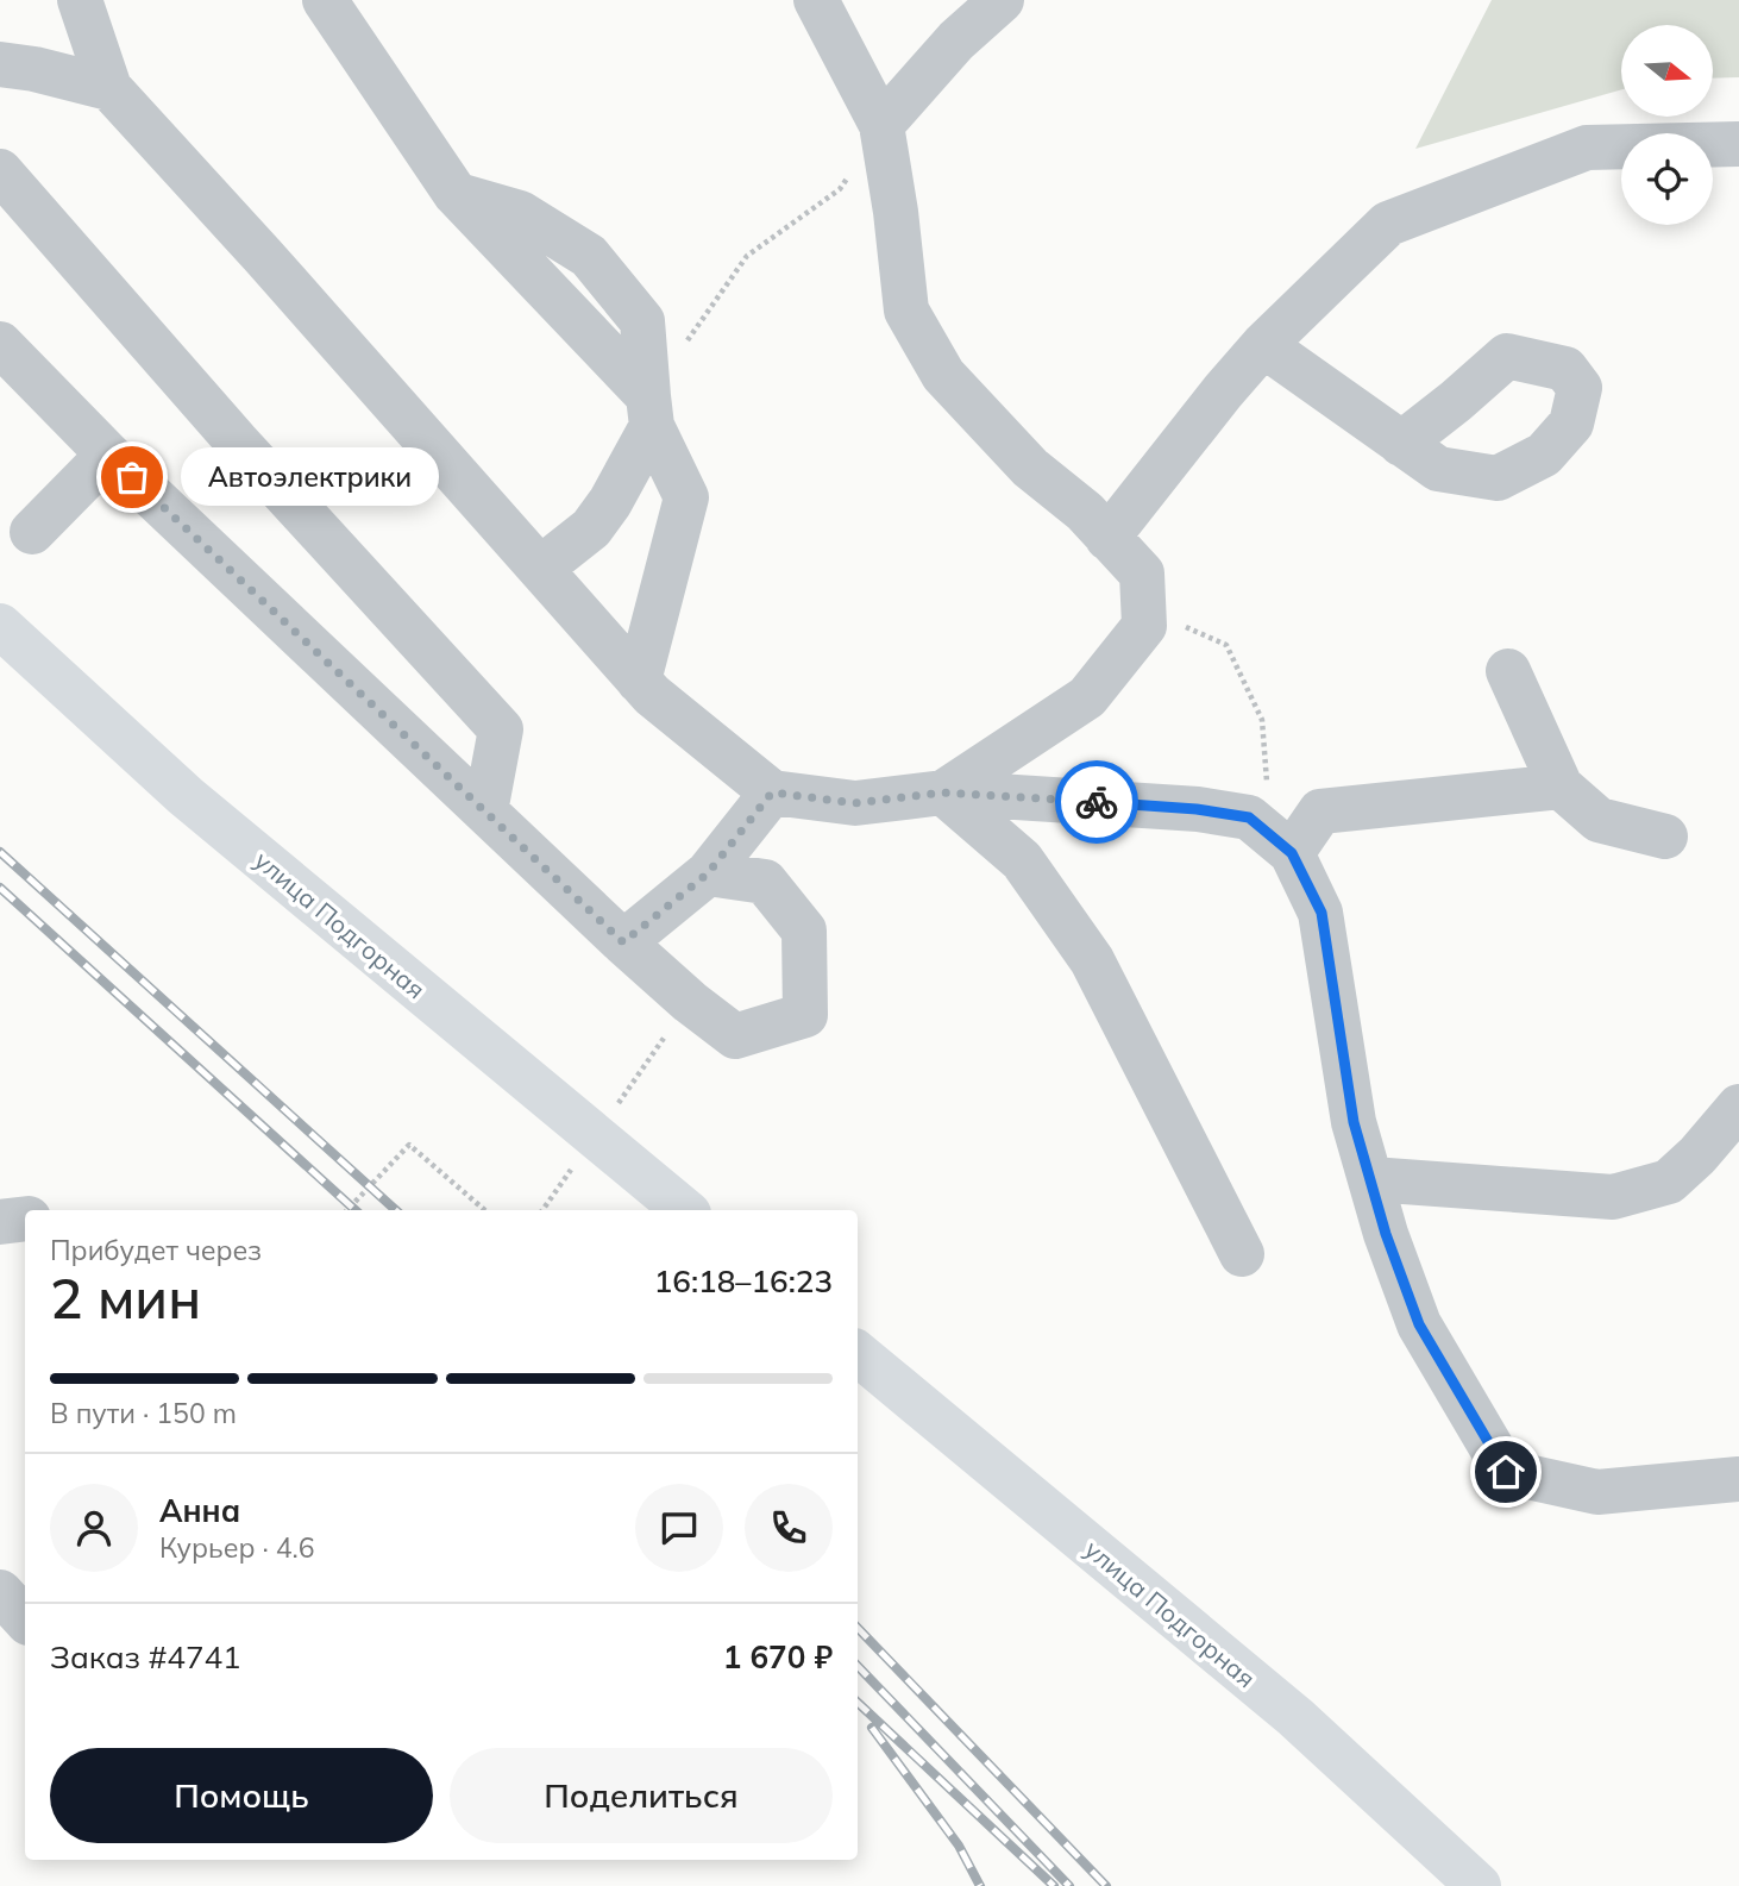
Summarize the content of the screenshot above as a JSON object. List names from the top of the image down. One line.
{"streets":{"main road":["улица Подгорная"]},"places":["Автоэлектрики"],"north":"right","page":{"bubble":"Автоэлектрики","heading":["2 мин","Прибудет через","16:18–16:23"],"panel":["Анна","Курьер · 4.6","Заказ #4741","1 670 ₽"],"bar":"В пути · 150 m","buttons":["Помощь","Поделиться"]}}
